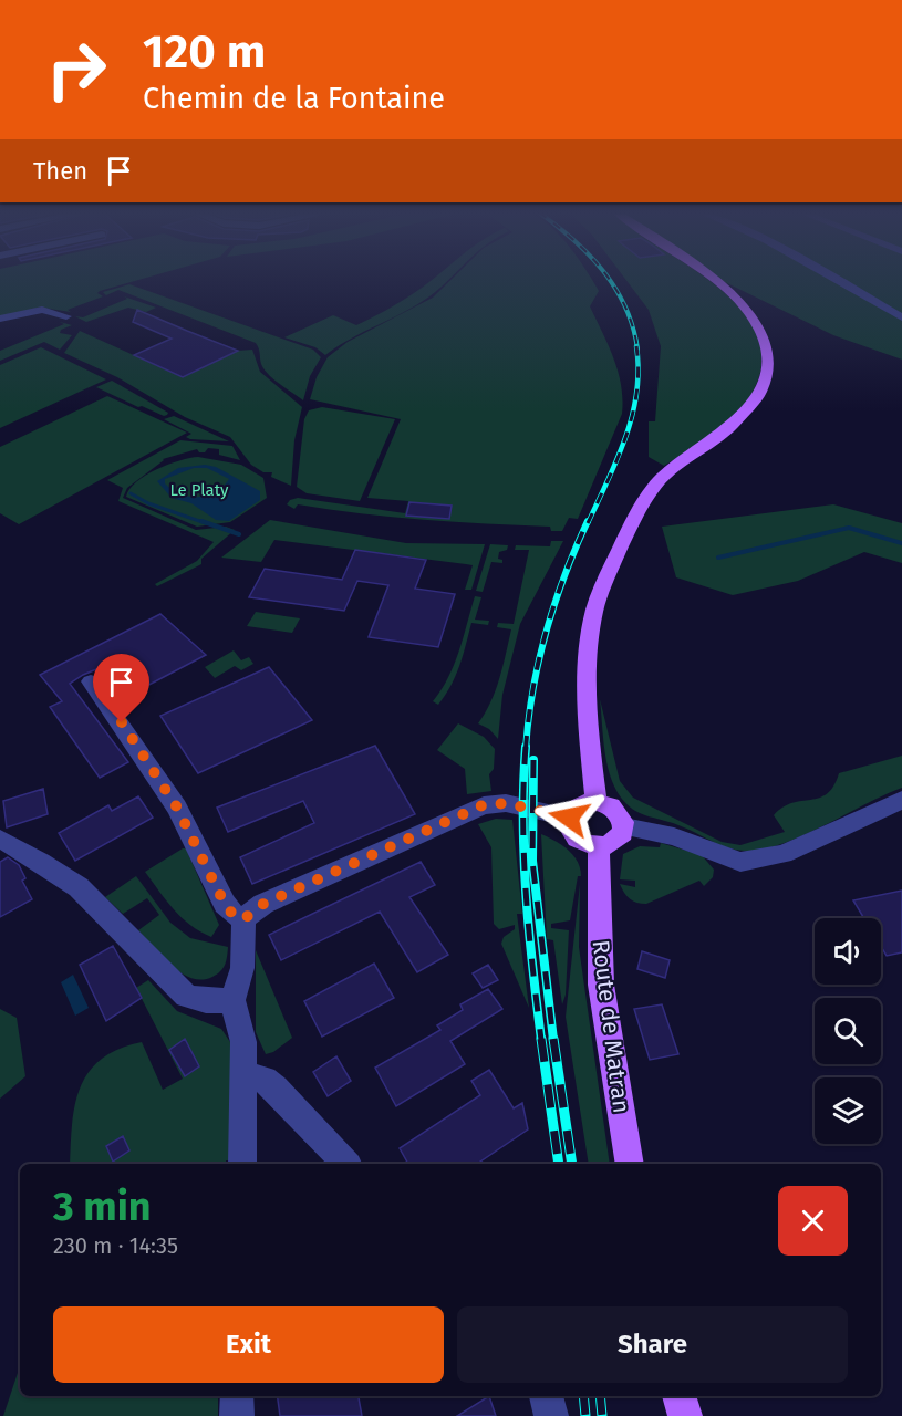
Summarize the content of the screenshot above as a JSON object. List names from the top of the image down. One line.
{"streets":{"main road":["Route de Matran"]},"parks":["Le Platy"],"page":{"turn":["120 m","Chemin de la Fontaine"],"then":"Then","heading":["3 min","230 m · 14:35"],"buttons":["Exit","Share"]}}
